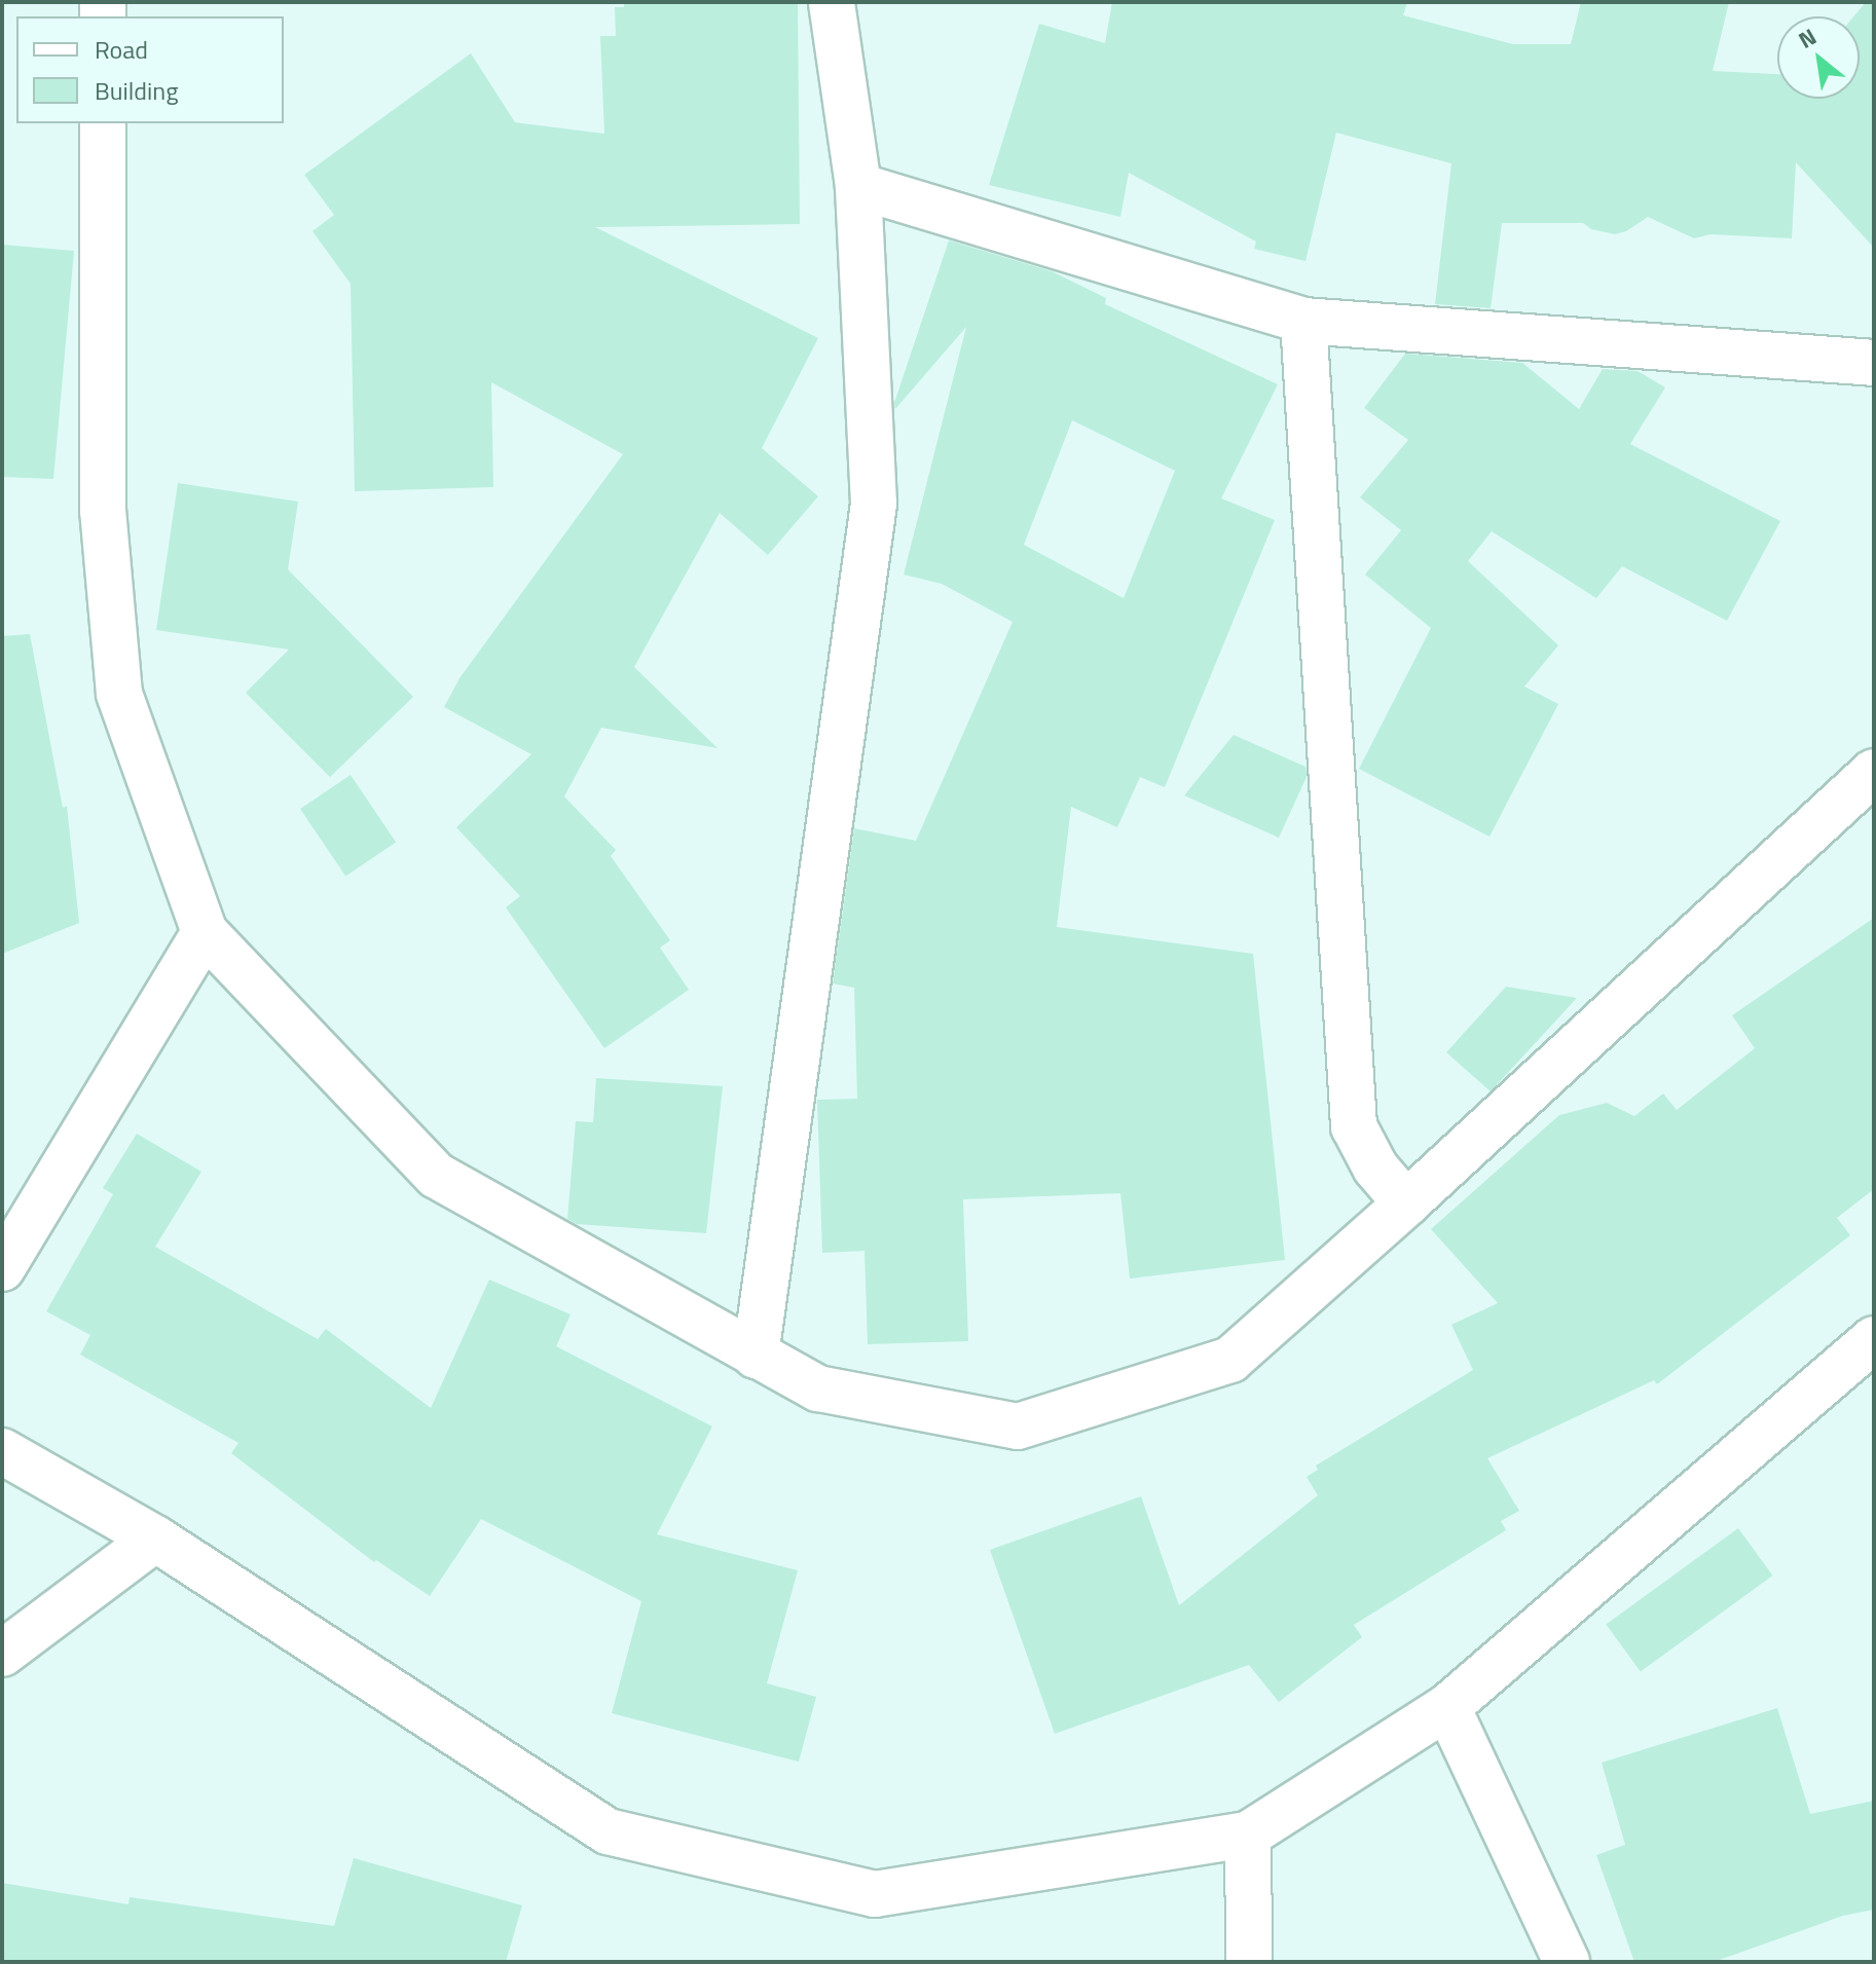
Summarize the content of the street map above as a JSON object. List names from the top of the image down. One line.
{"legend":["Road","Building"],"north":"top left"}
